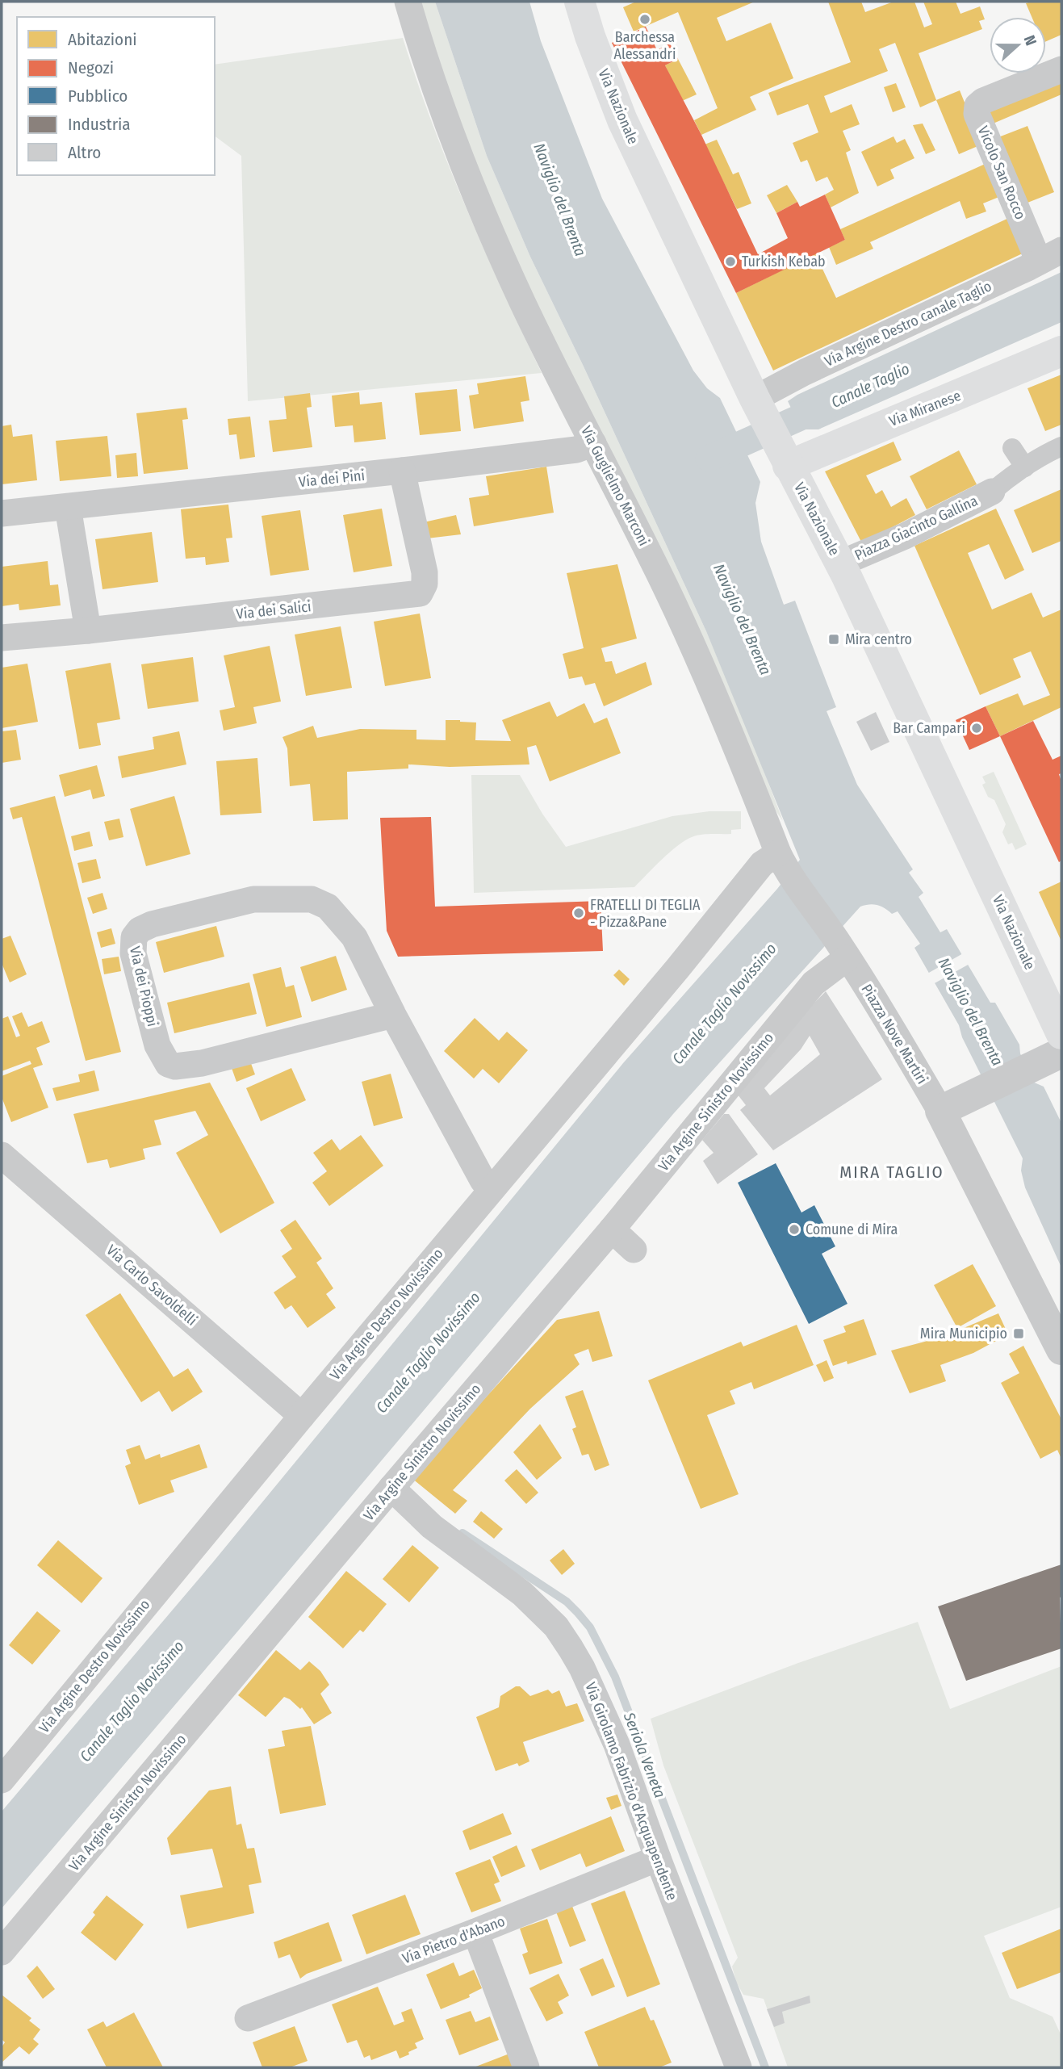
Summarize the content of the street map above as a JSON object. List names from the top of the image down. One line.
{"streets":{"main road":["Via Nazionale","Via Miranese"],"street":["Vicolo San Rocco","Via Argine Destro canale Taglio","Via dei Pini","Via Guglielmo Marconi","Piazza Giacinto Gallina","Via dei Salici","Via dei Pioppi","Piazza Nove Martiri","Via Argine Sinistro Novissimo","Via Carlo Savoldelli","Via Argine Destro Novissimo","Via Girolamo Fabrizio d'Acquapendente","Via Pietro d'Abano"]},"crossings":[["Via Nazionale","Via Argine Destro canale Taglio"],["Via Nazionale","Via Miranese"],["Via Nazionale","Piazza Giacinto Gallina"],["Vicolo San Rocco","Via Argine Destro canale Taglio"],["Via dei Pini","Via Guglielmo Marconi"],["Via dei Pini","Via dei Salici"],["Via Guglielmo Marconi","Piazza Nove Martiri"],["Via Guglielmo Marconi","Via Argine Sinistro Novissimo"],["Via Guglielmo Marconi","Via Argine Destro Novissimo"],["Via dei Pioppi","Via Argine Destro Novissimo"],["Piazza Nove Martiri","Via Argine Sinistro Novissimo"],["Via Argine Sinistro Novissimo","Via Girolamo Fabrizio d'Acquapendente"],["Via Carlo Savoldelli","Via Argine Destro Novissimo"],["Via Girolamo Fabrizio d'Acquapendente","Via Pietro d'Abano"]],"districts":["MIRA TAGLIO"],"water":["Naviglio del Brenta","Canale Taglio","Canale Taglio Novissimo","Seriola Veneta"],"places":{"other":["Barchessa Alessandri","Turkish Kebab","Bar Campari","FRATELLI DI TEGLIA - Pizza&Pane","Comune di Mira"],"transit":["Mira centro","Mira Municipio"]},"legend":["Abitazioni","Negozi","Pubblico","Industria","Altro"],"north":"right"}
